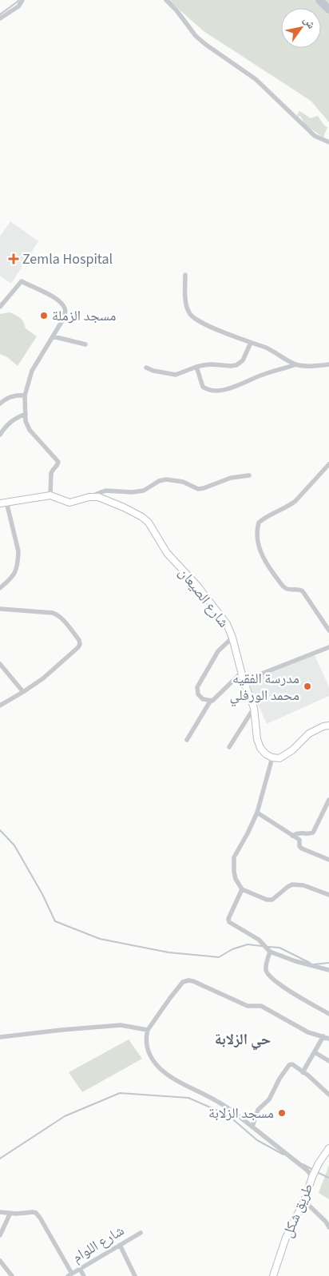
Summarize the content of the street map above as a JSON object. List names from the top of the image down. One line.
{"streets":{"main road":["شارع الصيعان","طريق شكل"],"street":["شارع اللوام"]},"districts":["حي الزلابة"],"places":{"health":["Zemla Hospital"],"other":["مسجد الزملة","مدرسة الفقيه محمد الورفلي","مسجد الزلابة"]},"north":"top right"}
